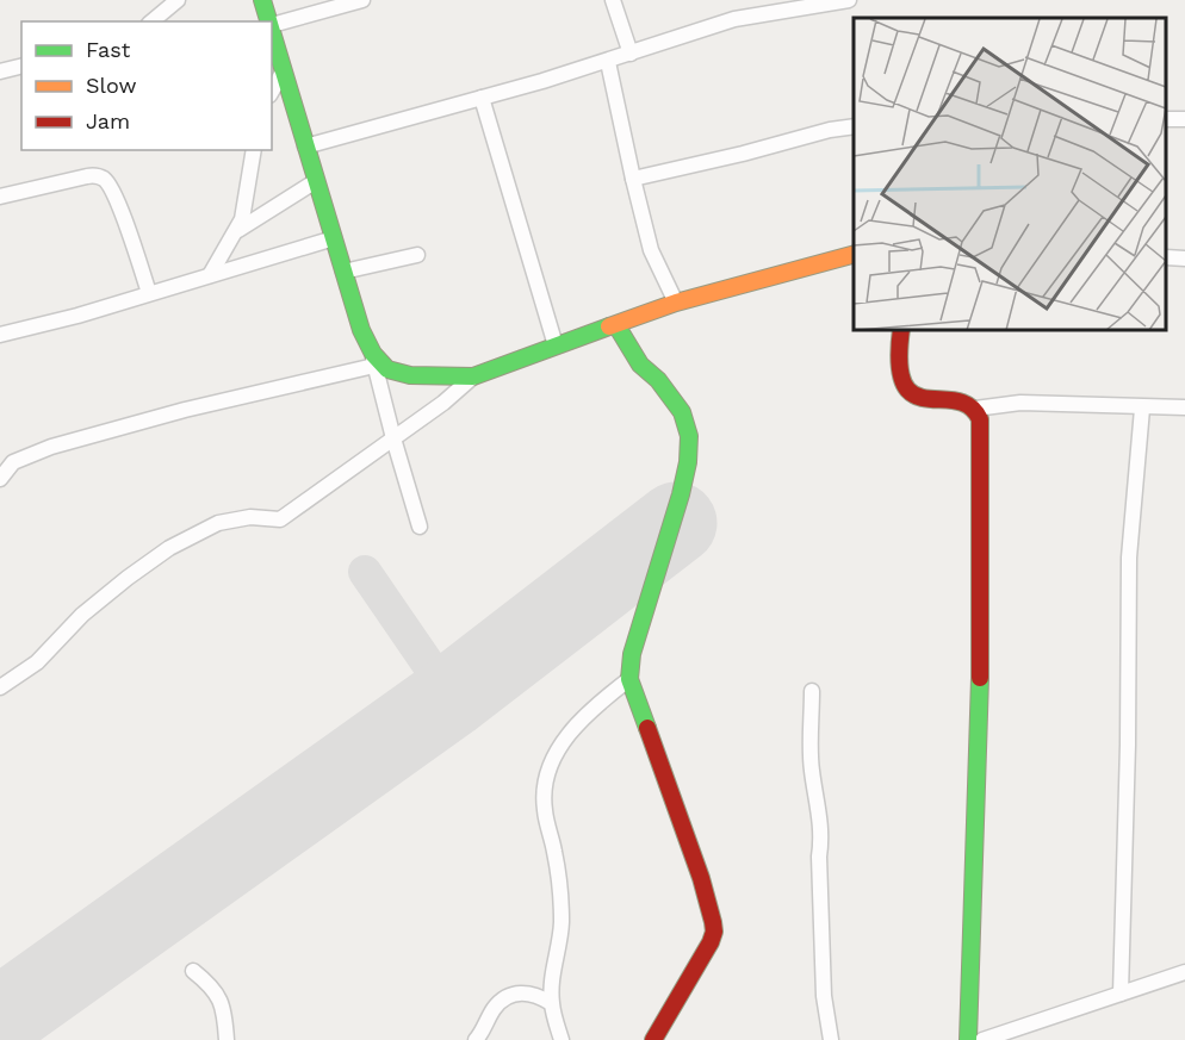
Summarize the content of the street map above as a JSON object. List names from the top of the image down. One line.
{"legend":["Fast","Slow","Jam"]}
